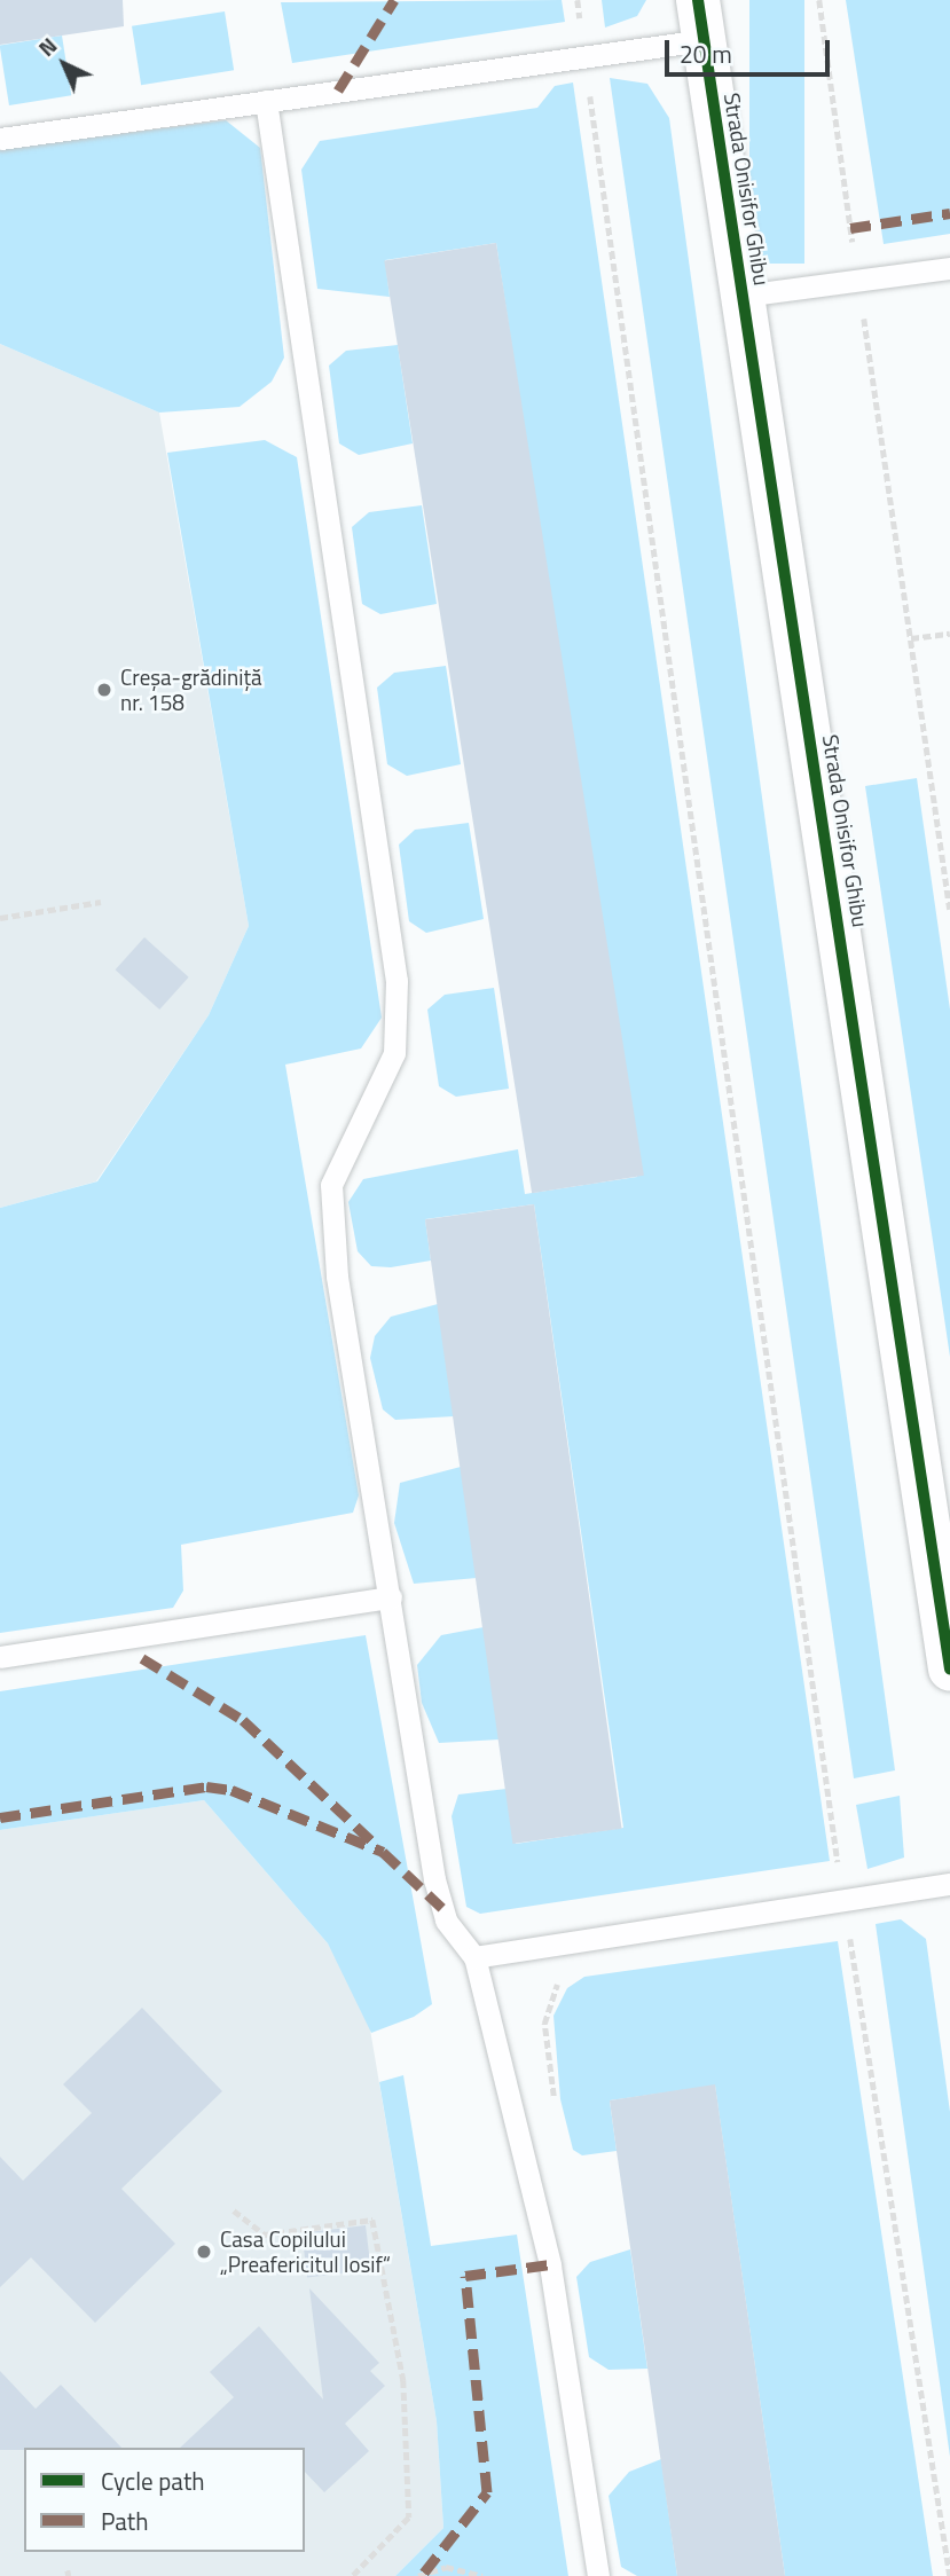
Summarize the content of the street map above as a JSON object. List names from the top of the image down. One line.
{"streets":{"street":["Strada Onisifor Ghibu"]},"places":["Creșa-grădiniță nr. 158","Casa Copilului „Preafericitul Iosif“"],"legend":["Cycle path","Path"],"scale_bar":"20 m","north":"top left"}
